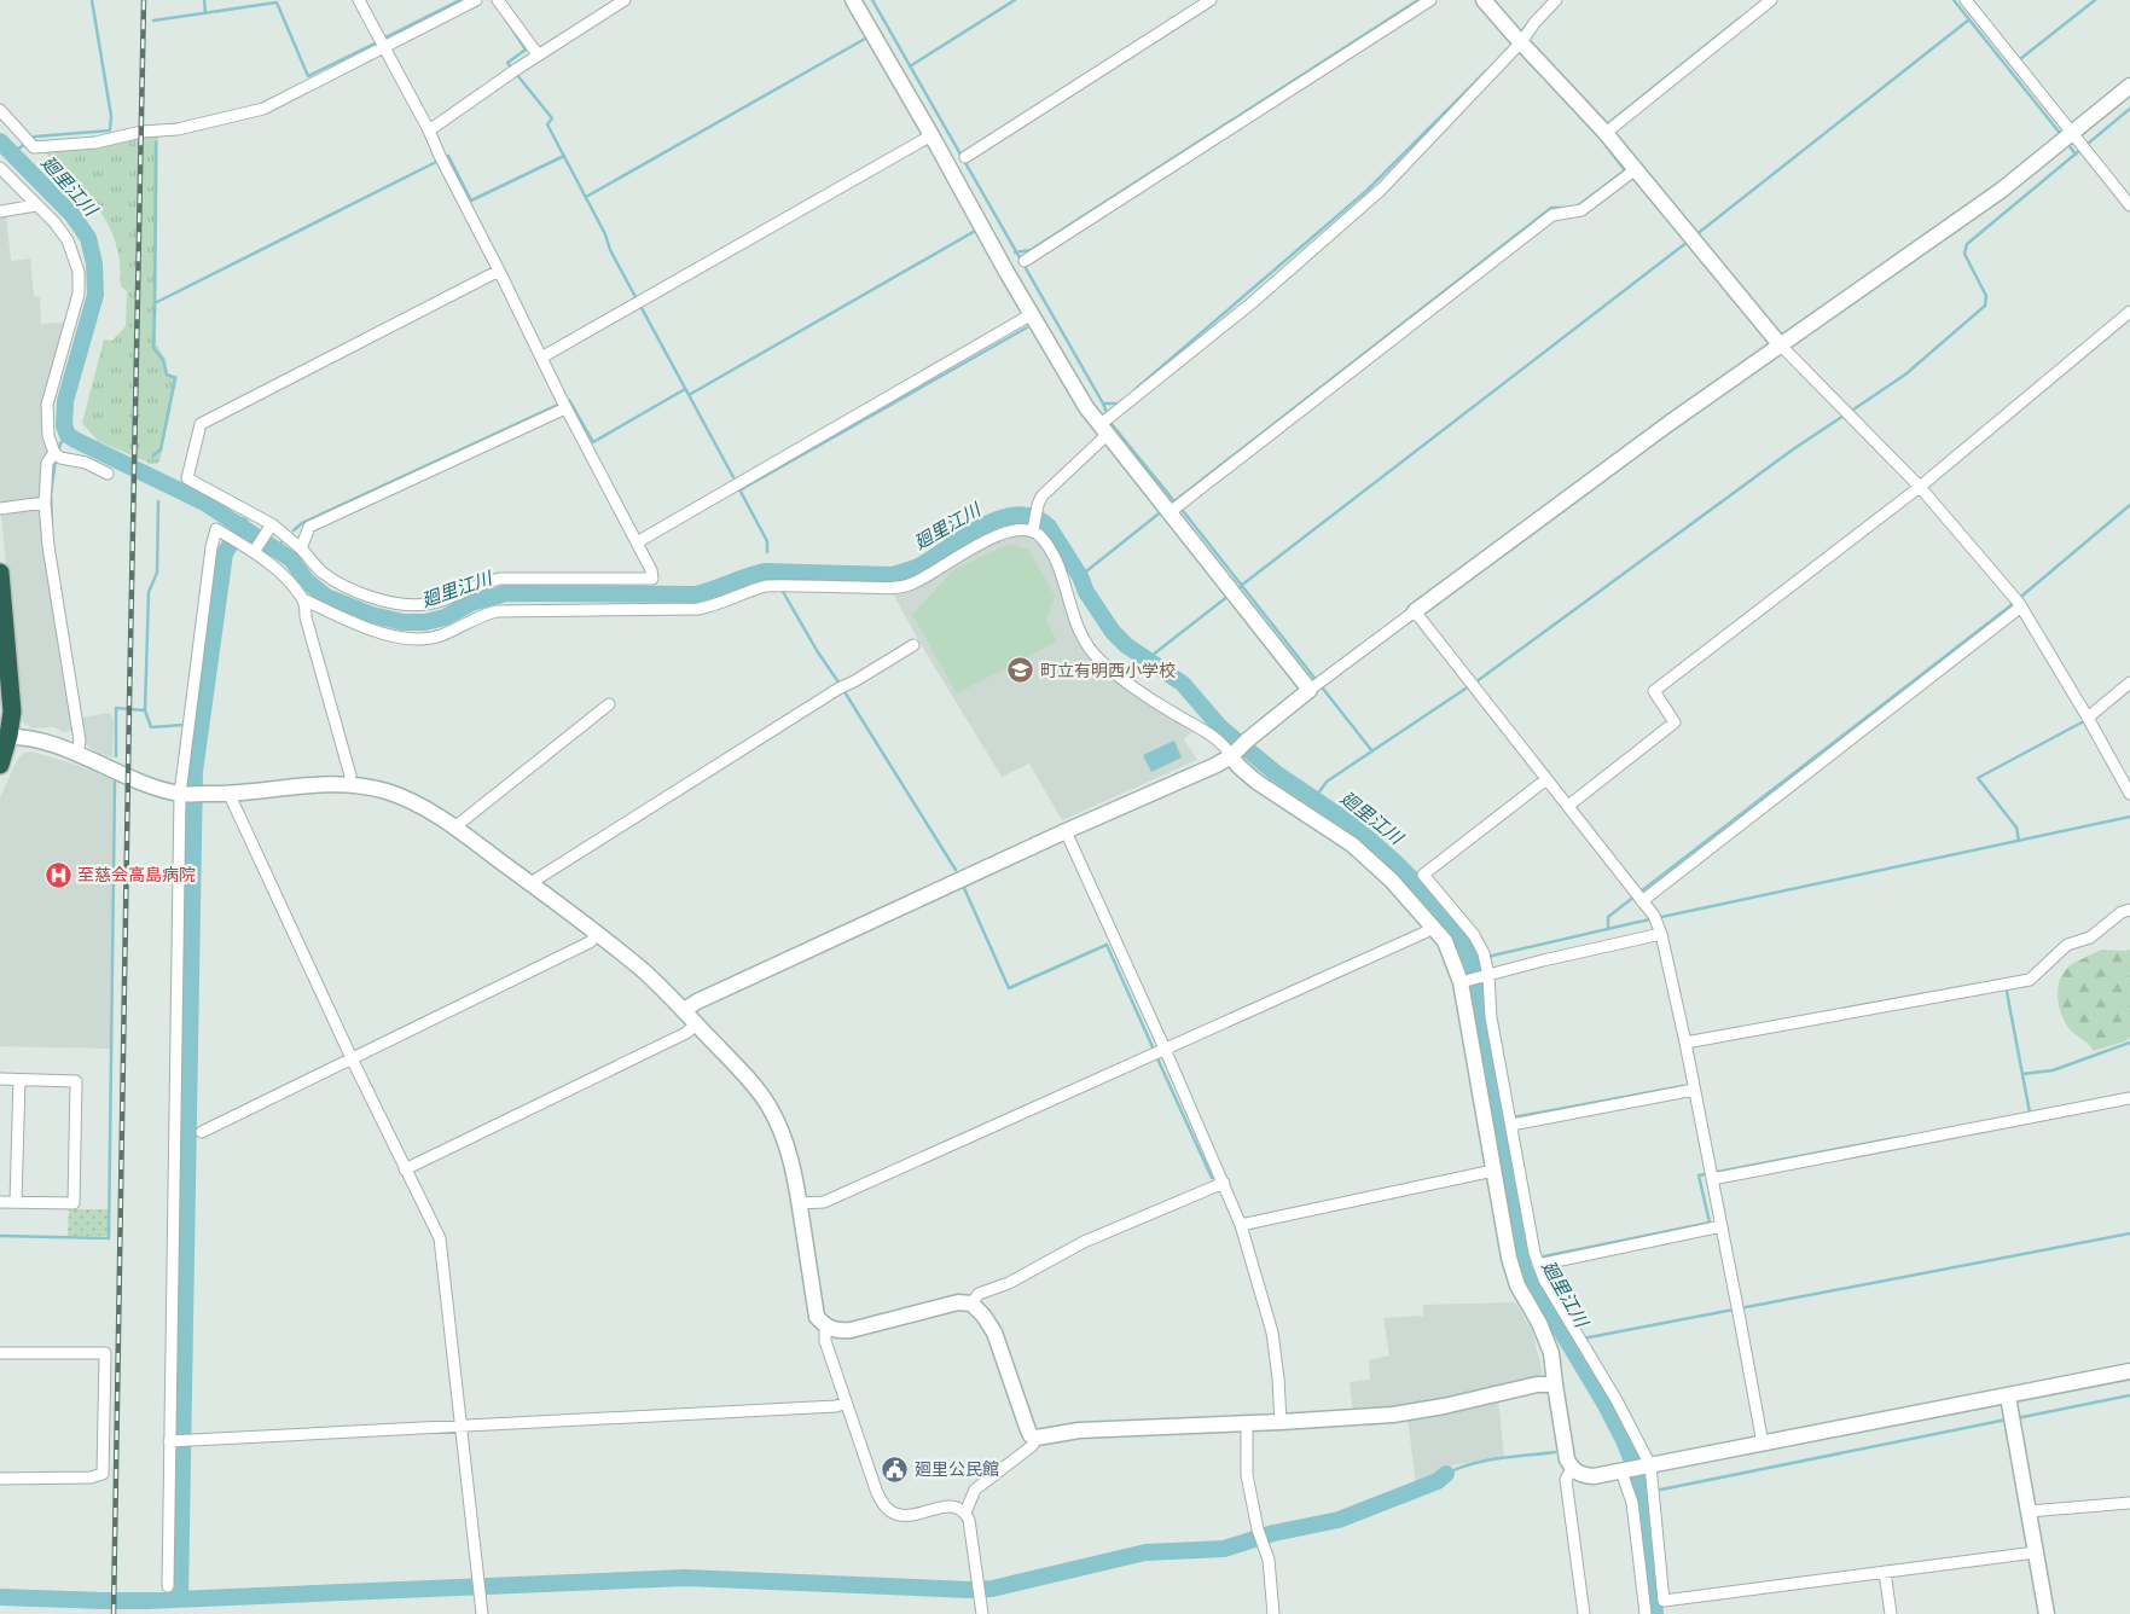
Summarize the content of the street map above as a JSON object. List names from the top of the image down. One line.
{"water":["廻里江川"],"places":{"school or university":["町立有明西小学校"],"hospital":["至慈会高島病院"],"public building":["廻里公民館"]}}
